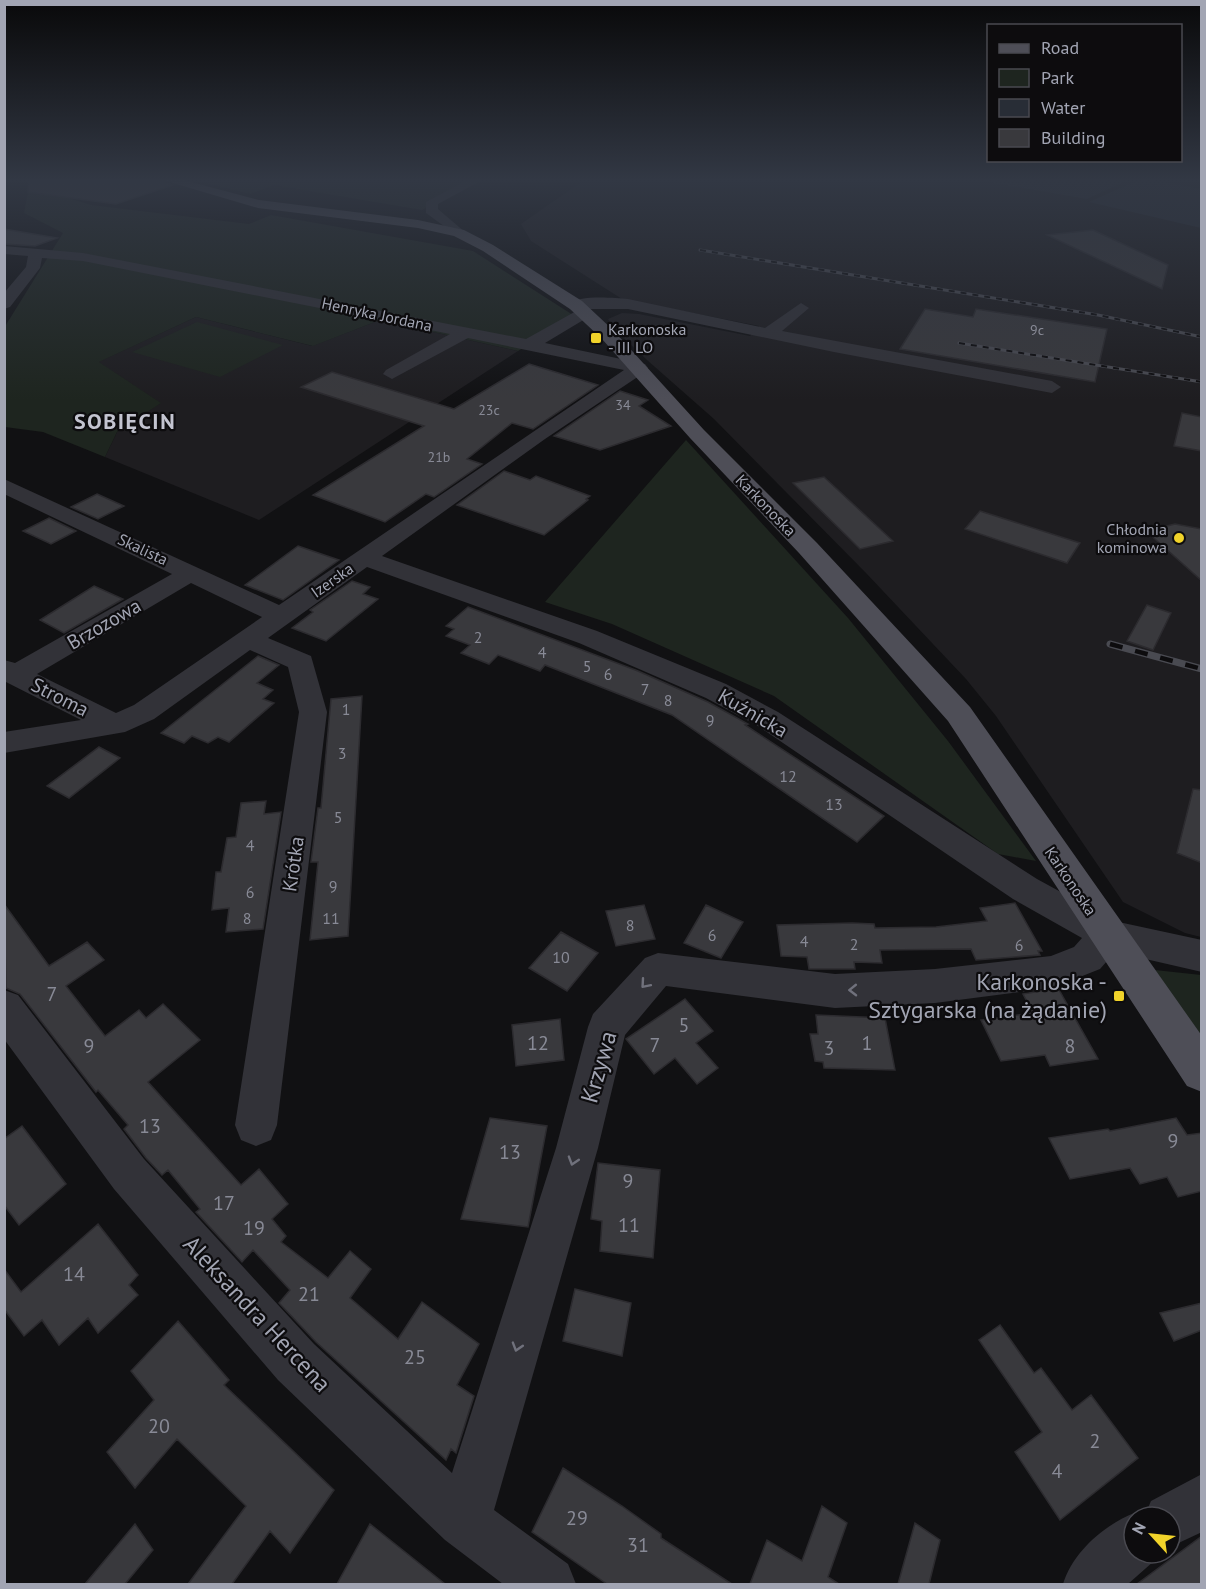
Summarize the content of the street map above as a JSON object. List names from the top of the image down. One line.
{"streets":{"main road":["Karkonoska"],"street":["Henryka Jordana","Skalista","Izerska","Brzozowa","Stroma","Kuźnicka","Krótka","Krzywa","Aleksandra Hercena"]},"crossings":[["Henryka Jordana","Karkonoska"],["Henryka Jordana","Izerska"],["Karkonoska","Izerska"],["Karkonoska","Kuźnicka"],["Karkonoska","Krzywa"],["Skalista","Izerska"],["Skalista","Brzozowa"],["Izerska","Stroma"],["Izerska","Kuźnicka"],["Izerska","Krótka"],["Brzozowa","Stroma"],["Kuźnicka","Krzywa"],["Krzywa","Aleksandra Hercena"]],"one_way":["Krzywa"],"districts":["SOBIĘCIN"],"places":{"transit":["Karkonoska - III LO","Karkonoska - Sztygarska (na żądanie)"],"other":["Chłodnia kominowa"]},"house_numbers":["9c","34","23c","21b","2","4","5","6","7","8","1","9","3","12","13","5","4","9","6","8","11","8","6","4","2","6","10","7","5","12","1","7","9","8","3","13","9","13","9","17","11","19","14","21","25","20","2","4","29","31"],"legend":["Road","Park","Water","Building"],"north":"top left"}
